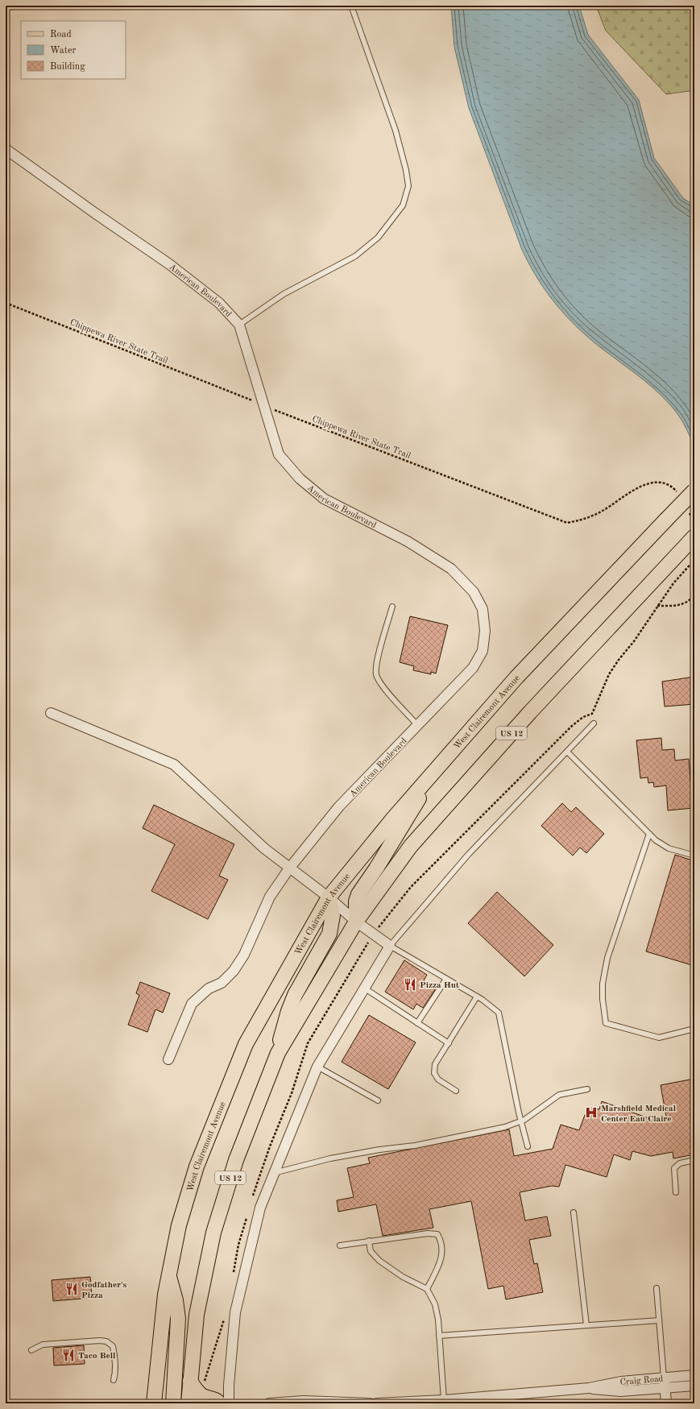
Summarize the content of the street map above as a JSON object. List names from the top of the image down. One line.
{"streets":{"main road":["West Clairemont Avenue","US 12"],"street":["American Boulevard","Craig Road"],"path":["Chippewa River State Trail"]},"crossings":[["American Boulevard","Chippewa River State Trail"]],"places":{"restaurant":["Pizza Hut","Godfather's Pizza","Taco Bell"],"hospital":["Marshfield Medical Center Eau Claire"]},"legend":["Road","Water","Building"]}
